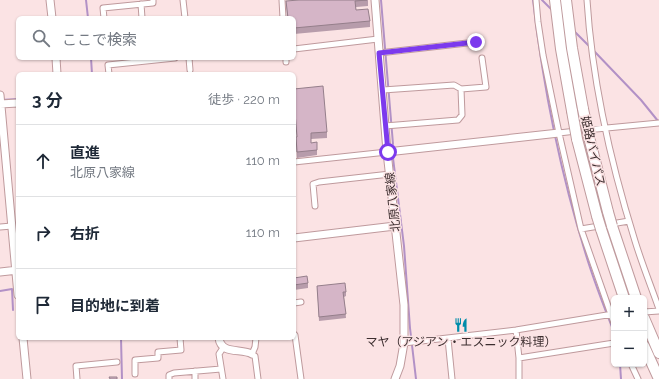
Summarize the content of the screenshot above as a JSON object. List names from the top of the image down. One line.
{"streets":{"highway":["姫路バイパス"],"street":["北原八家線"]},"places":{"restaurant":["マヤ（アジアン・エスニック料理）"]},"page":{"search":"ここで検索","heading":["3 分","徒歩 · 220 m"],"list":[["直進","北原八家線","110 m"],["右折","110 m"],"目的地に到着"],"map_buttons":["+","−"]}}
